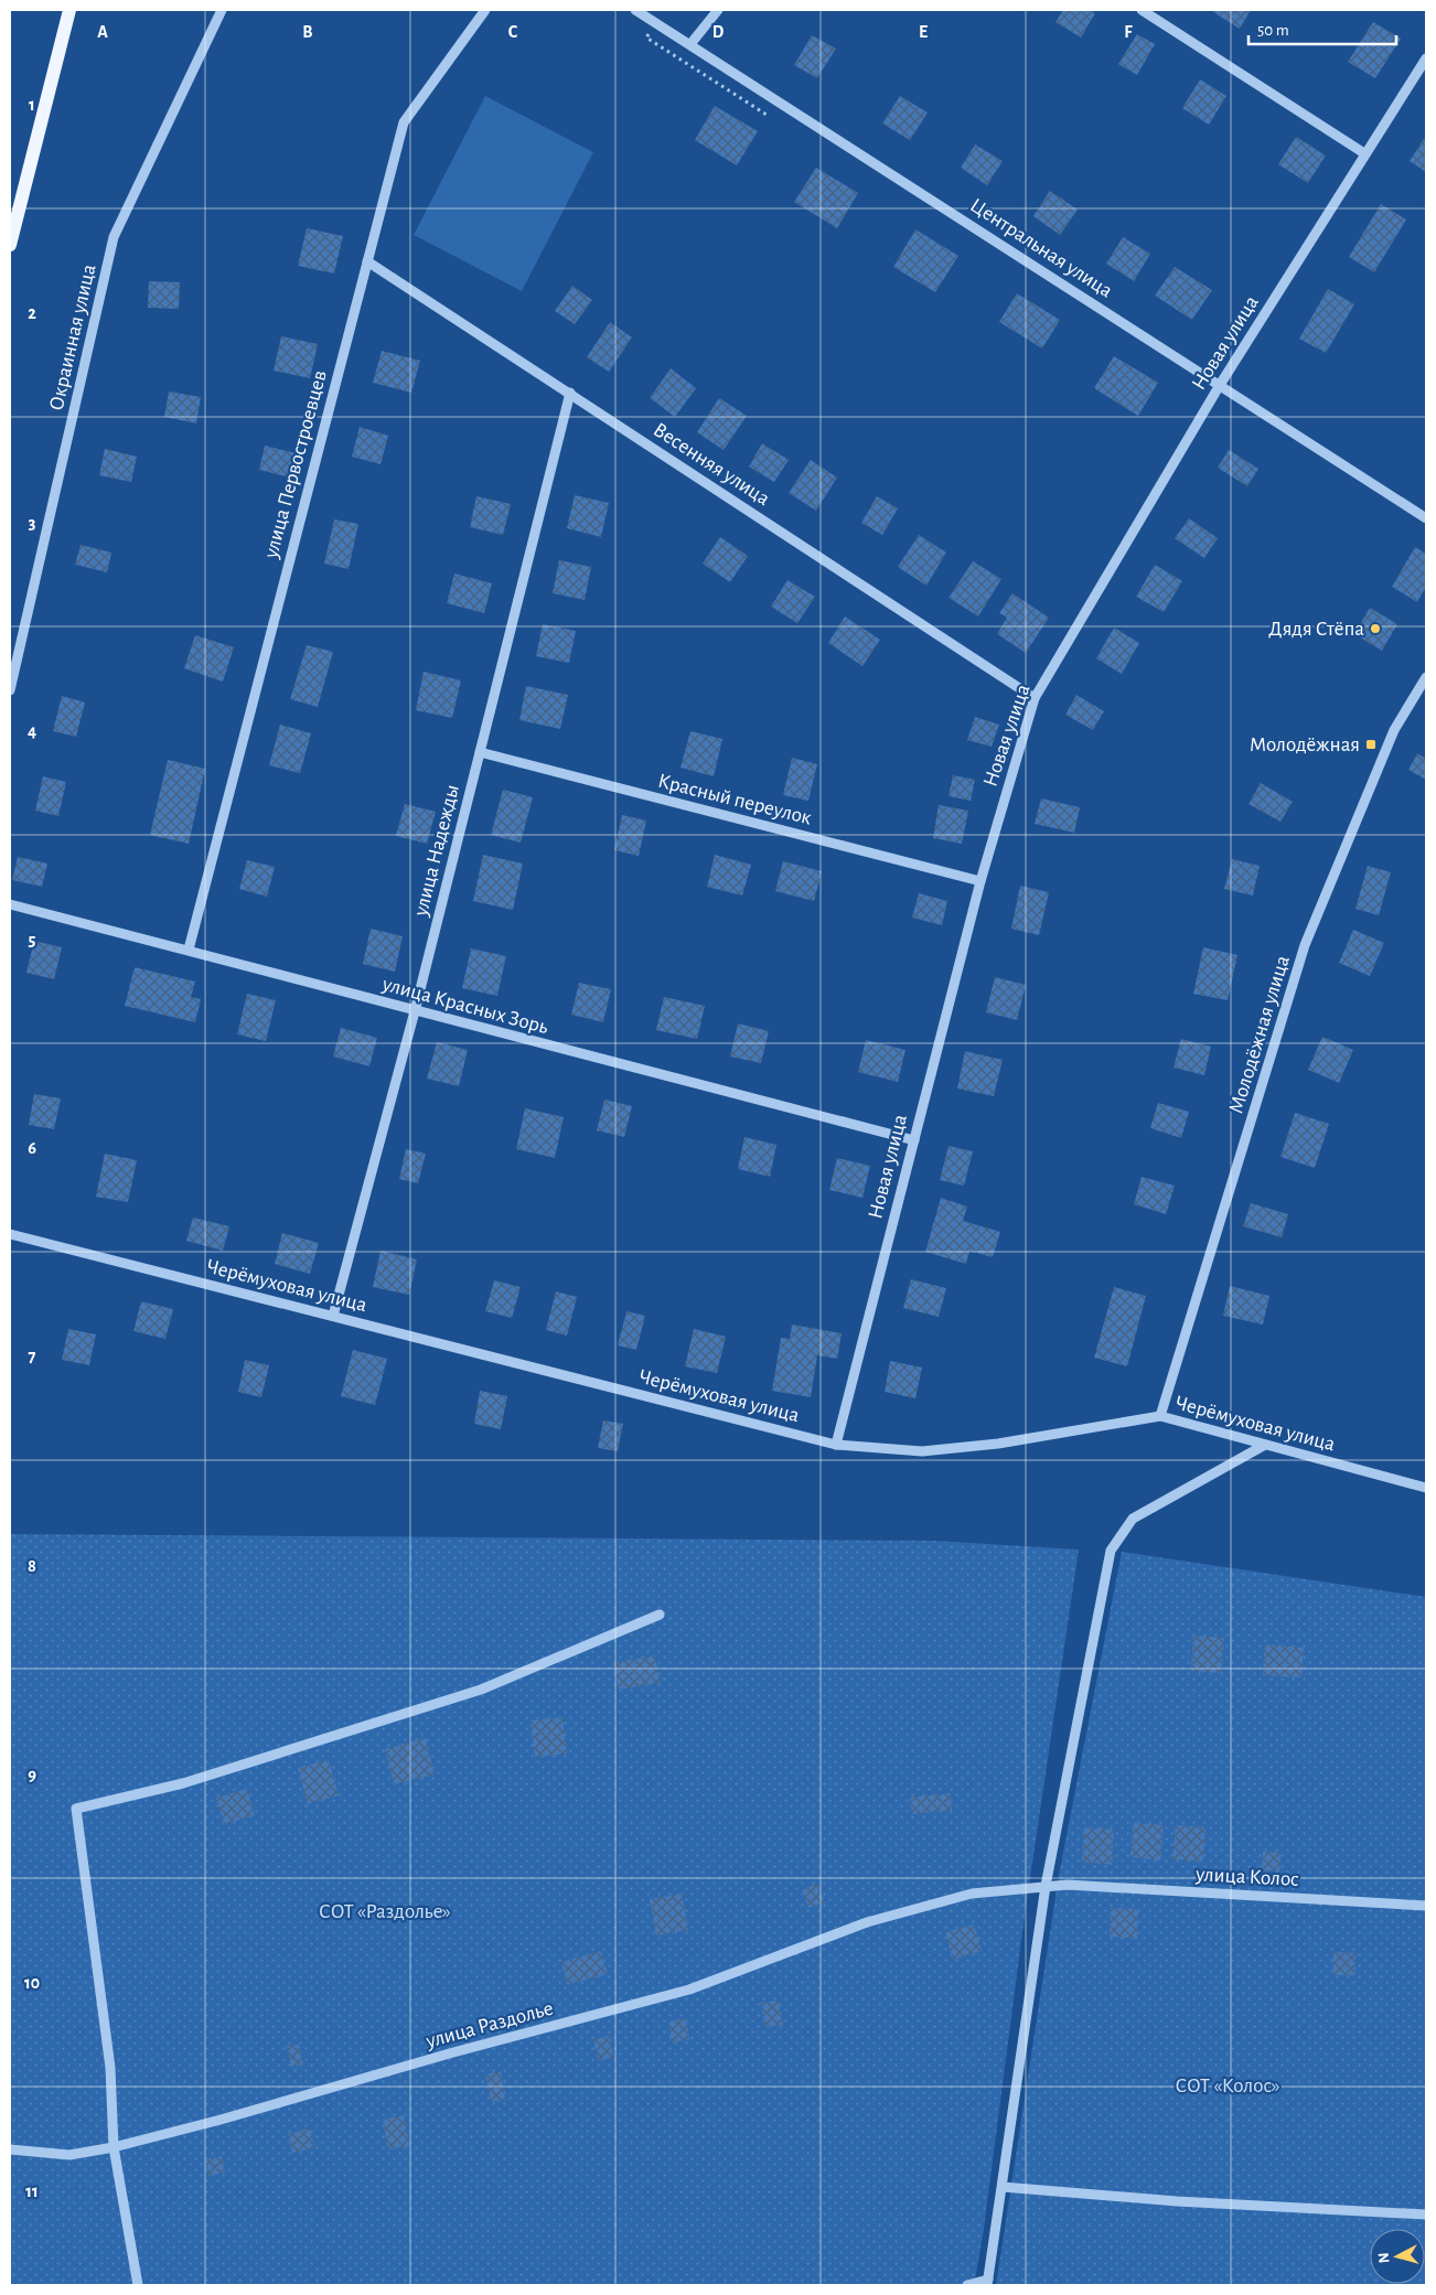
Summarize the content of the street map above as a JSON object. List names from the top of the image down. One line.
{"streets":{"street":["Центральная улица","Окраинная улица","Новая улица","улица Первостроевцев","Весенняя улица","Красный переулок","улица Надежды","улица Красных Зорь","Молодёжная улица","Черёмуховая улица","улица Колос","улица Раздолье"]},"crossings":[["Центральная улица","Новая улица"],["Новая улица","Весенняя улица"],["Новая улица","Красный переулок"],["Новая улица","улица Красных Зорь"],["Новая улица","Черёмуховая улица"],["улица Первостроевцев","Весенняя улица"],["улица Первостроевцев","улица Красных Зорь"],["Весенняя улица","улица Надежды"],["Красный переулок","улица Надежды"],["улица Надежды","улица Красных Зорь"],["улица Надежды","Черёмуховая улица"],["Молодёжная улица","Черёмуховая улица"],["улица Колос","улица Раздолье"]],"parks":["СОТ «Раздолье»","СОТ «Колос»"],"places":{"other":["Дядя Стёпа"],"transit":["Молодёжная"]},"scale_bar":"50 m","north":"left","grid":{"columns":["A","B","C","D","E","F"],"rows":["1","2","3","4","5","6","7","8","9","10","11"]}}
